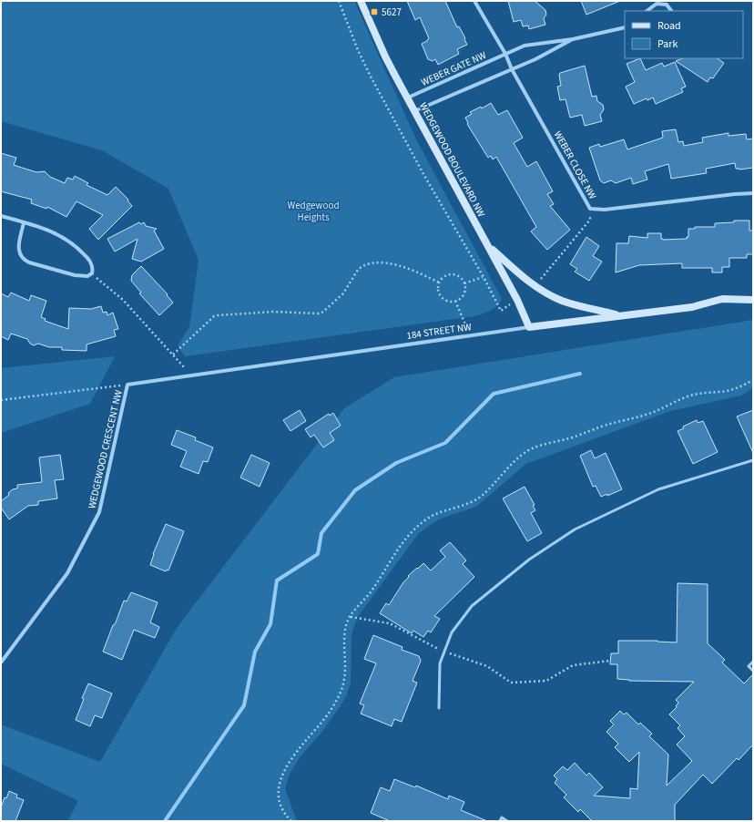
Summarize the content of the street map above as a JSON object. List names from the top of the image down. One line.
{"streets":{"street":["WEBER GATE NW","WEDGEWOOD BOULEVARD NW","WEBER CLOSE NW","184 STREET NW","WEDGEWOOD CRESCENT NW"]},"crossings":[["WEBER GATE NW","WEDGEWOOD BOULEVARD NW"],["WEBER GATE NW","WEBER CLOSE NW"],["WEDGEWOOD BOULEVARD NW","184 STREET NW"],["184 STREET NW","WEDGEWOOD CRESCENT NW"]],"parks":["Wedgewood Heights"],"places":{"transit":["5627"]},"legend":["Road","Park"]}
